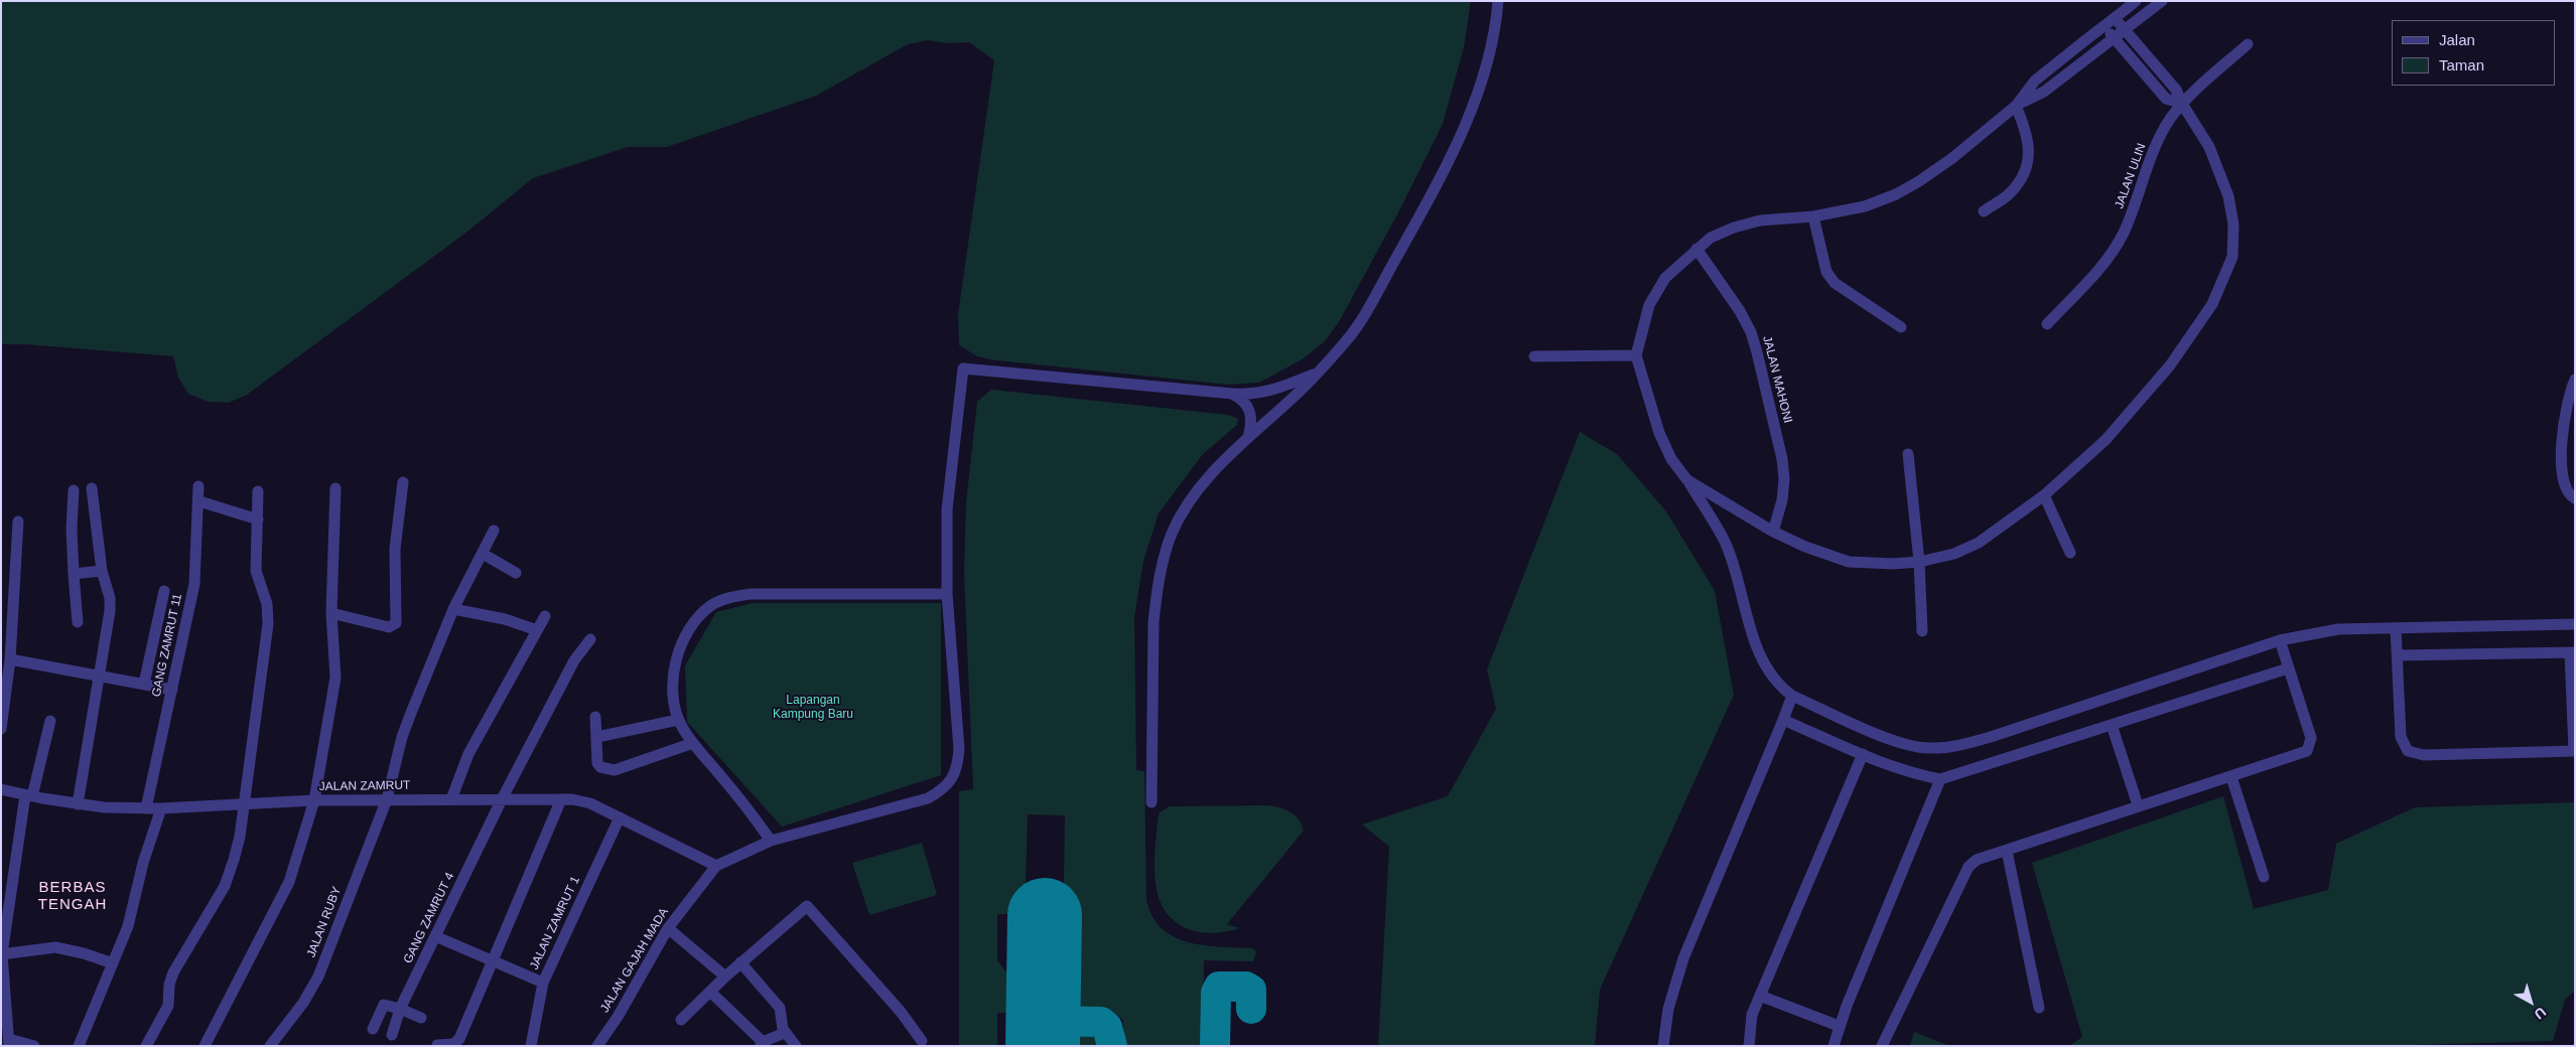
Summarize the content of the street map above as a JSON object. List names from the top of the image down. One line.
{"streets":{"street":["JALAN ULIN","JALAN MAHONI","GANG ZAMRUT 11","JALAN ZAMRUT","GANG ZAMRUT 4","JALAN RUBY","JALAN ZAMRUT 1","JALAN GAJAH MADA"]},"crossings":[["GANG ZAMRUT 11","JALAN ZAMRUT"],["JALAN ZAMRUT","GANG ZAMRUT 4"],["JALAN ZAMRUT","JALAN RUBY"],["JALAN ZAMRUT","JALAN ZAMRUT 1"],["JALAN ZAMRUT","JALAN GAJAH MADA"]],"districts":["BERBAS TENGAH"],"parks":["Lapangan Kampung Baru"],"legend":["Jalan","Taman"],"north":"bottom right"}
